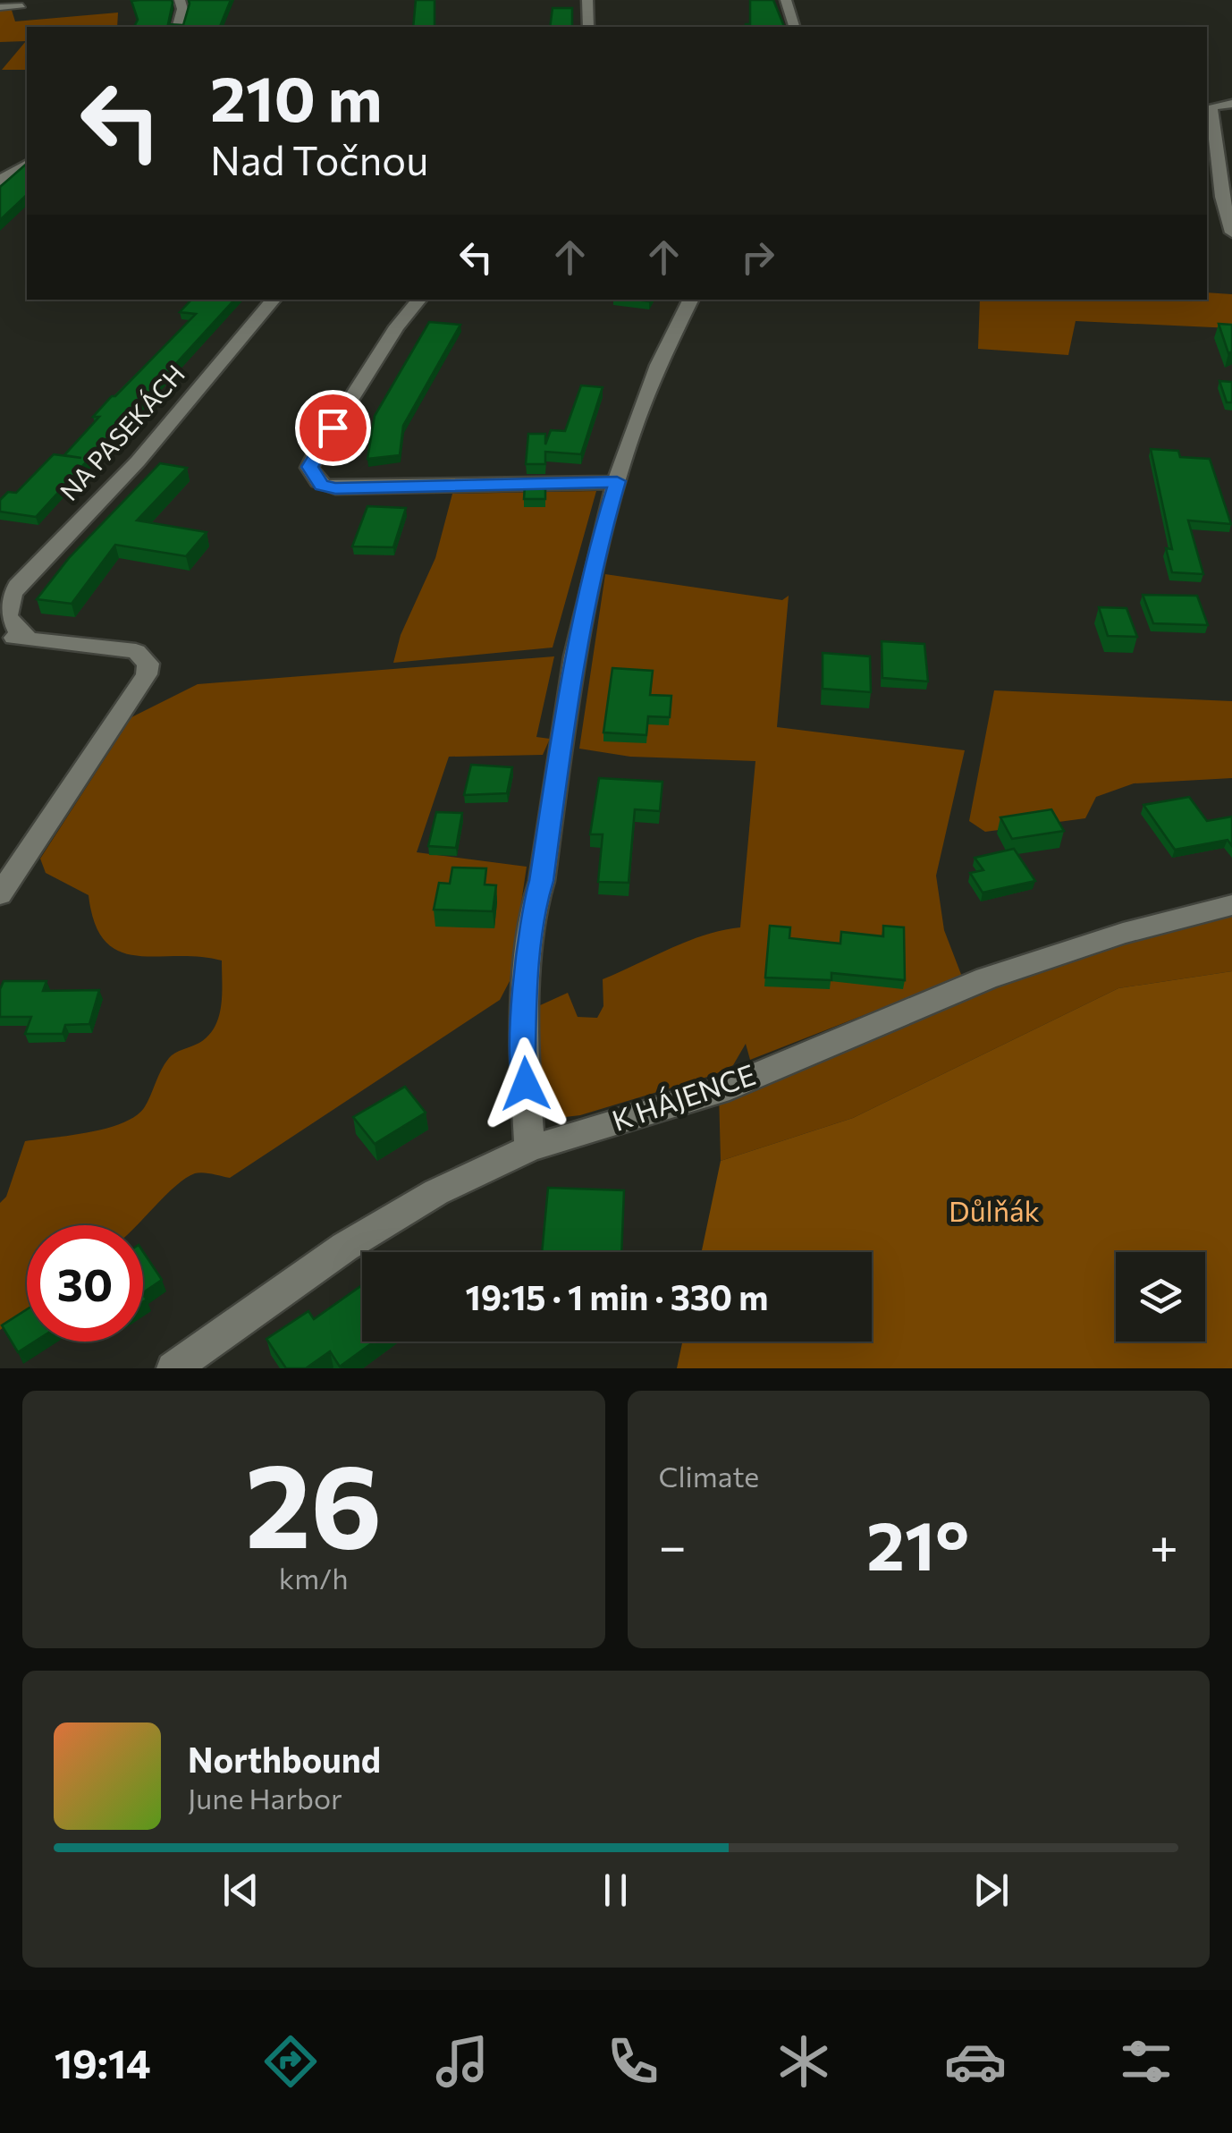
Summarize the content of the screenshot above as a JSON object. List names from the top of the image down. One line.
{"streets":{"street":["NA PASEKÁCH","K HÁJENCE"]},"parks":["Důlňák"],"page":{"turn":["210 m","Nad Točnou"],"limit":"30","trip":"19:15 · 1 min · 330 m","tile":[["26","km/h"],"Climate"],"heat":["−","21°","+"],"song":["Northbound","June Harbor"],"tabs":"19:14"}}
